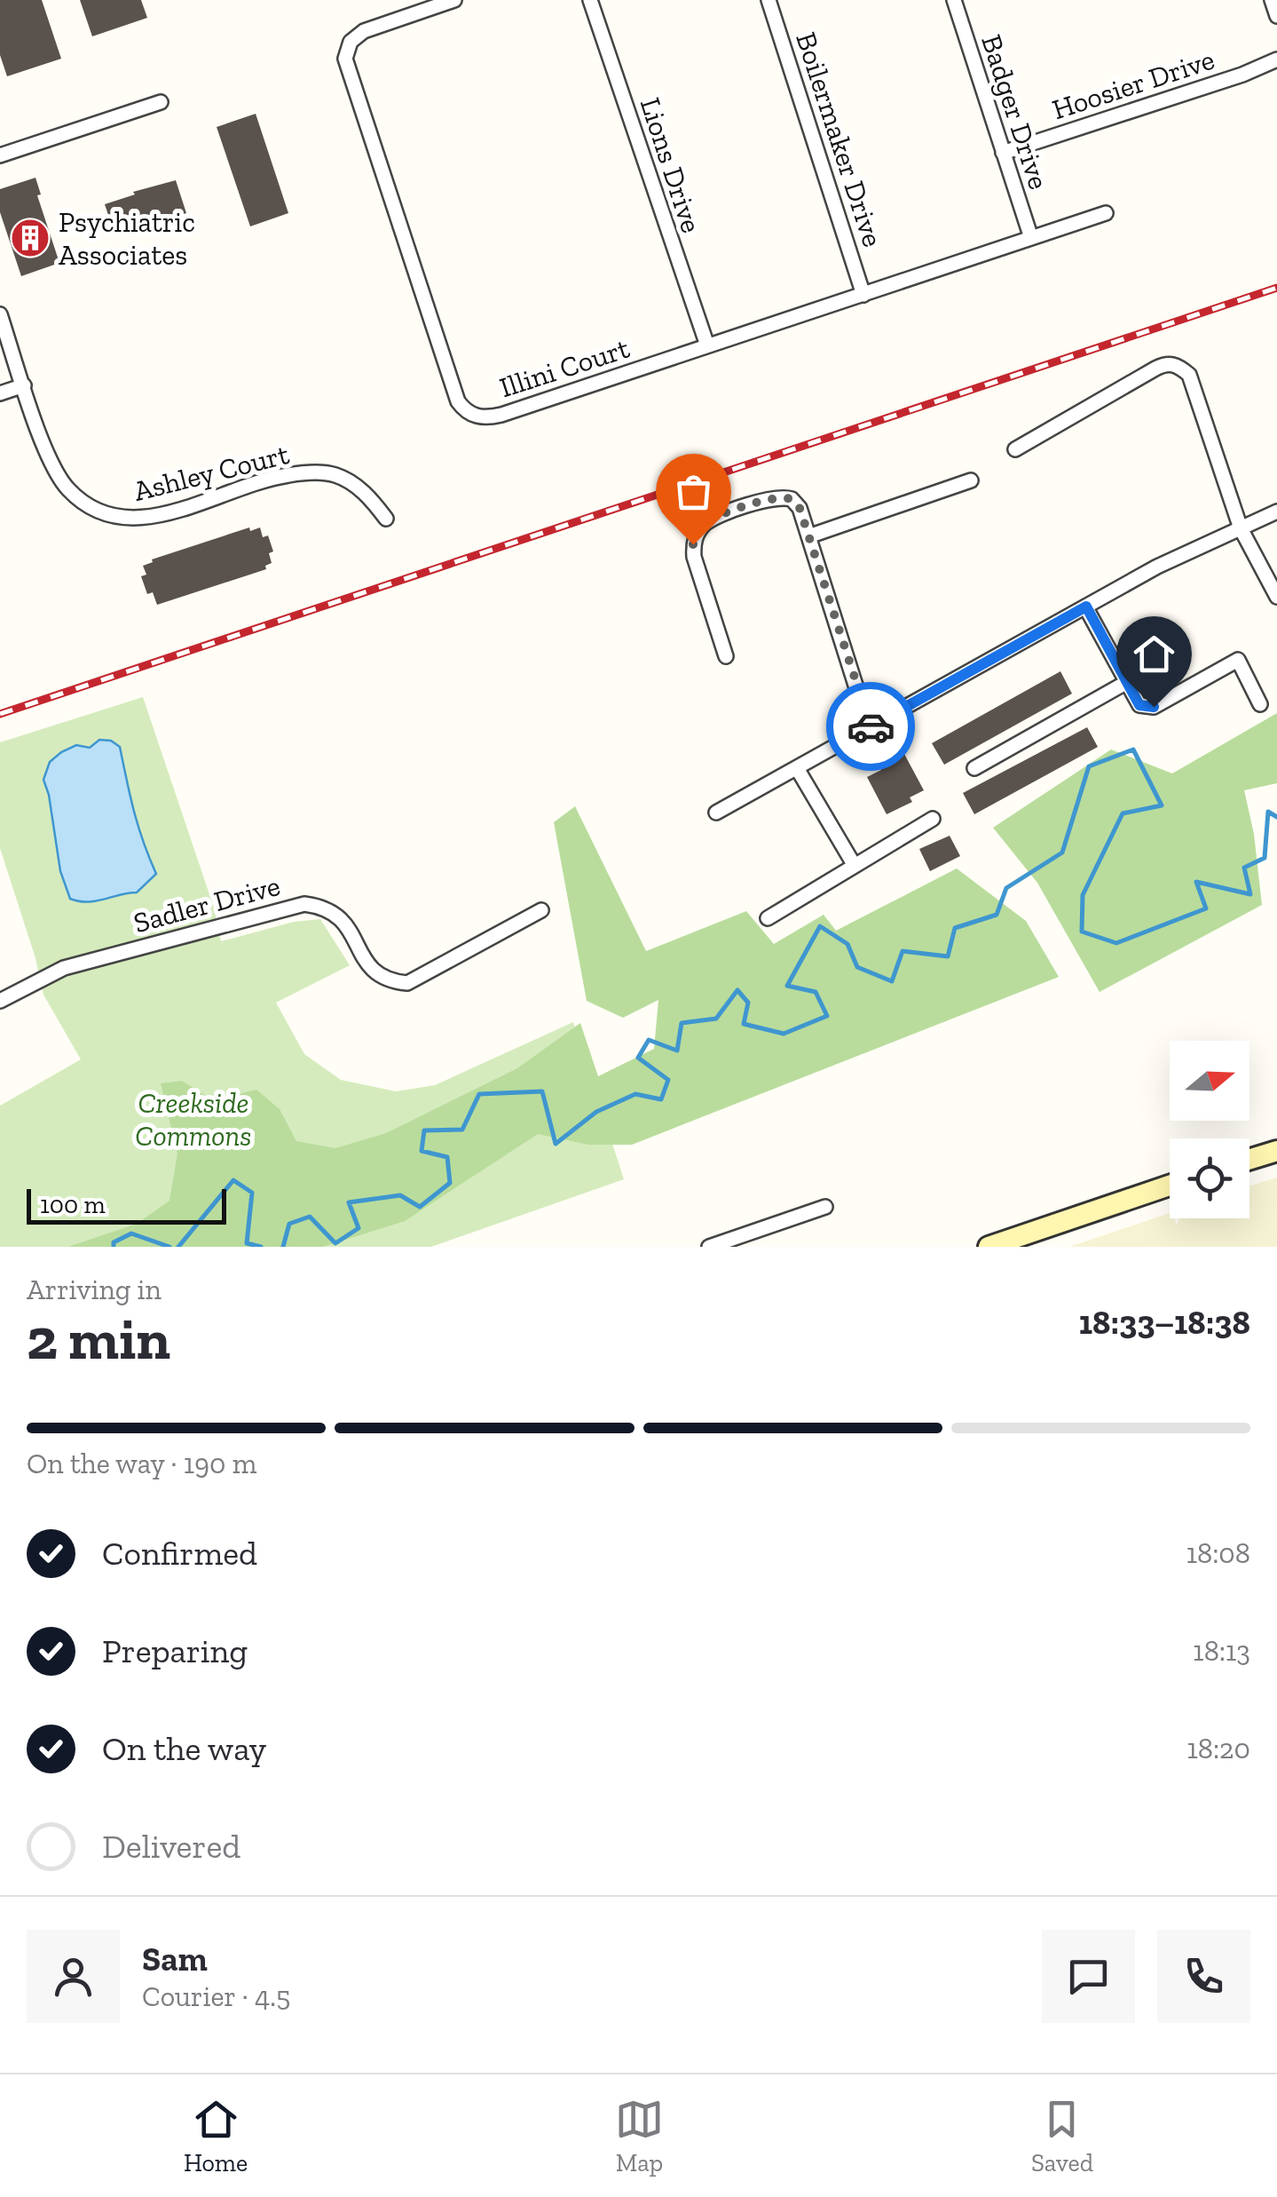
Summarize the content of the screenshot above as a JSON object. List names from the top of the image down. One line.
{"streets":{"street":["Hoosier Drive","Badger Drive","Boilermaker Drive","Lions Drive","Illini Court","Ashley Court","Sadler Drive"]},"crossings":[["Hoosier Drive","Badger Drive"],["Badger Drive","Illini Court"],["Boilermaker Drive","Illini Court"],["Lions Drive","Illini Court"]],"parks":["Creekside Commons"],"places":{"building":["Psychiatric Associates"]},"scale_bar":"100 m","north":"right","page":{"scale":"100 m","heading":["2 min","Arriving in","18:33–18:38"],"panel":["Sam","Courier · 4.5"],"bar":"On the way · 190 m","list":[["Confirmed","18:08"],["Preparing","18:13"],["On the way","18:20"],"Delivered"],"tabs":["Home","Map","Saved"]}}
